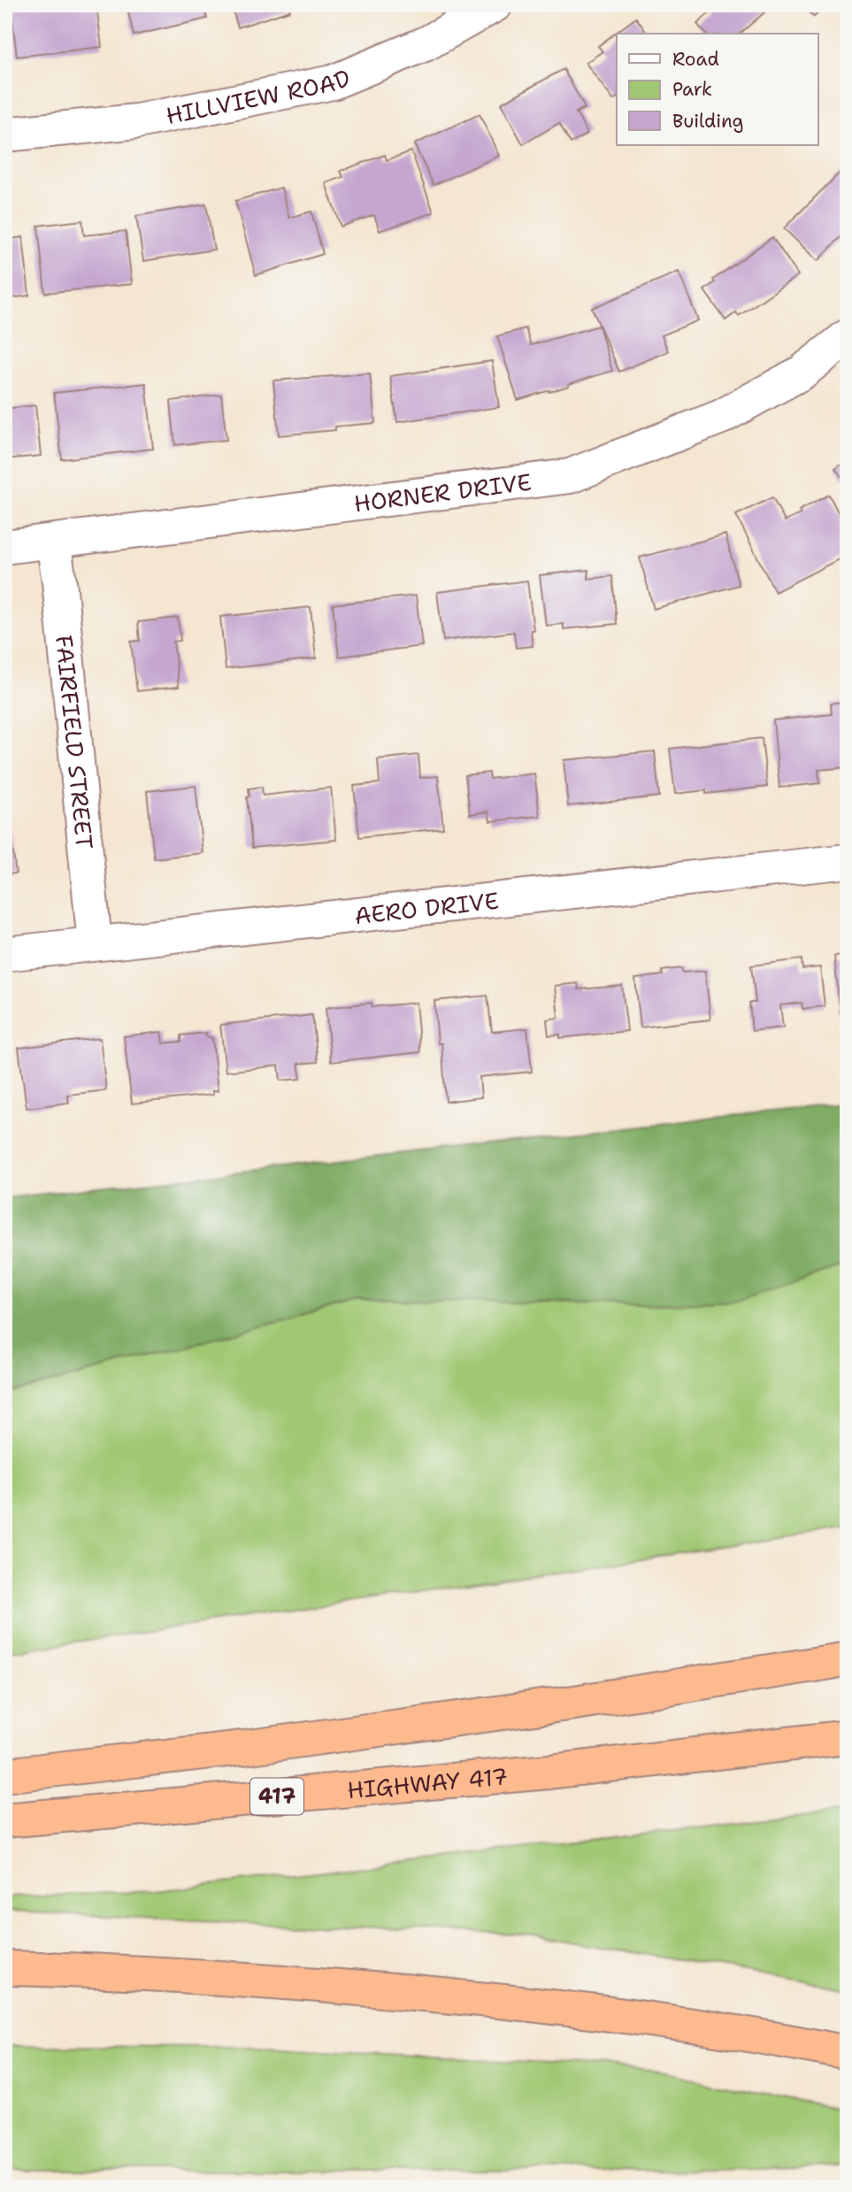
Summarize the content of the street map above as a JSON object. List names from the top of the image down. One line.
{"streets":{"highway":["HIGHWAY 417","417"],"street":["HILLVIEW ROAD","HORNER DRIVE","FAIRFIELD STREET","AERO DRIVE"]},"crossings":[["HORNER DRIVE","FAIRFIELD STREET"],["FAIRFIELD STREET","AERO DRIVE"]],"legend":["Road","Park","Building"]}
